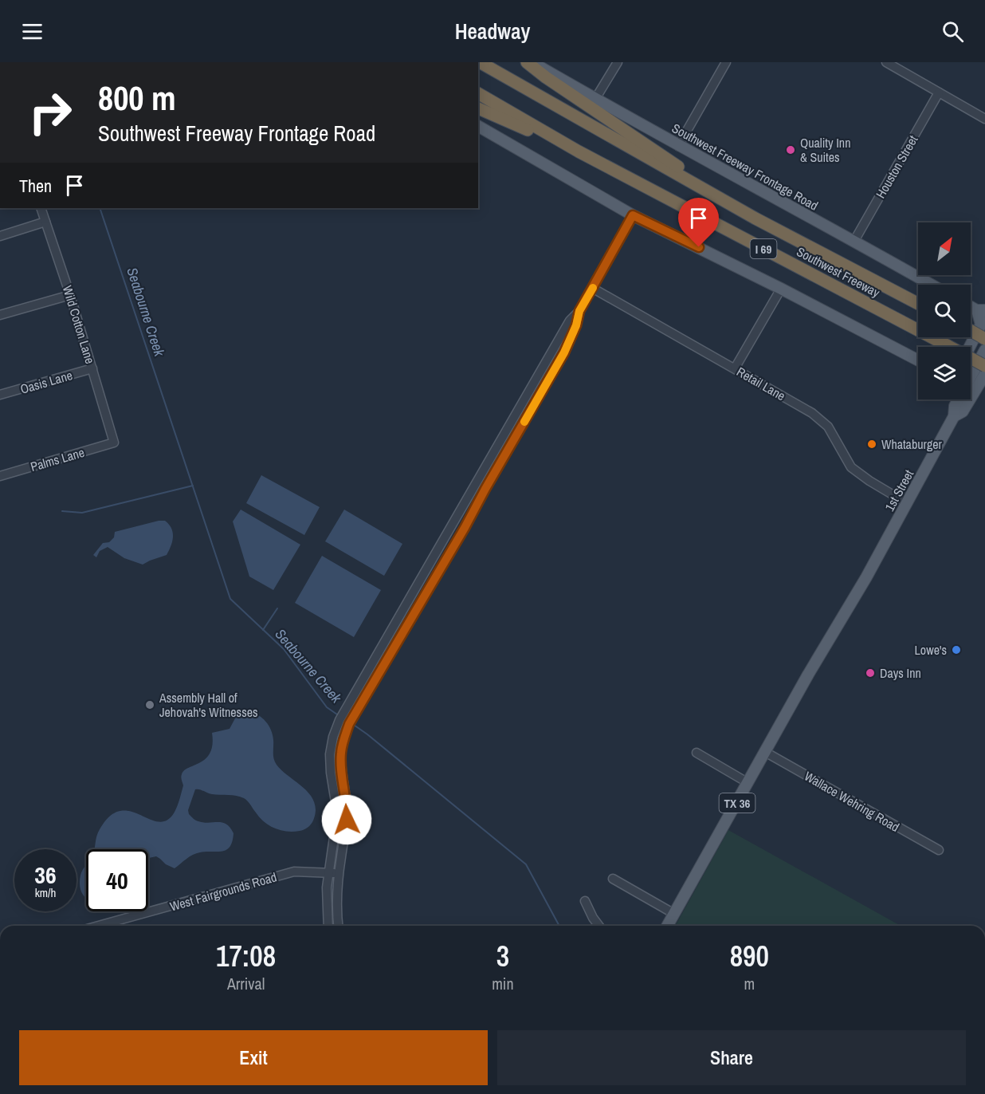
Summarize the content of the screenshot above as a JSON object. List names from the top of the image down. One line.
{"streets":{"highway":["I 69","Southwest Freeway"],"main road":["Southwest Freeway Frontage Road","1st Street","TX 36"],"street":["Houston Street","Wild Cotton Lane","Oasis Lane","Retail Lane","Palms Lane","Wallace Wehring Road","West Fairgrounds Road"]},"crossings":[["Southwest Freeway Frontage Road","Houston Street"],["Wild Cotton Lane","Oasis Lane"],["Wild Cotton Lane","Palms Lane"],["Retail Lane","1st Street"],["1st Street","Wallace Wehring Road"],["1st Street","TX 36"],["Wallace Wehring Road","TX 36"]],"water":["Seabourne Creek"],"places":["Quality Inn & Suites","Whataburger","Lowe's","Days Inn","Assembly Hall of Jehovah's Witnesses"],"north":"top right","page":{"header":"Headway","turn":["800 m","Southwest Freeway Frontage Road"],"then":"Then","speed":"36 km/h","limit":"40","eta":["17:08","Arrival","3","min","890","m"],"buttons":["Exit","Share"]}}
